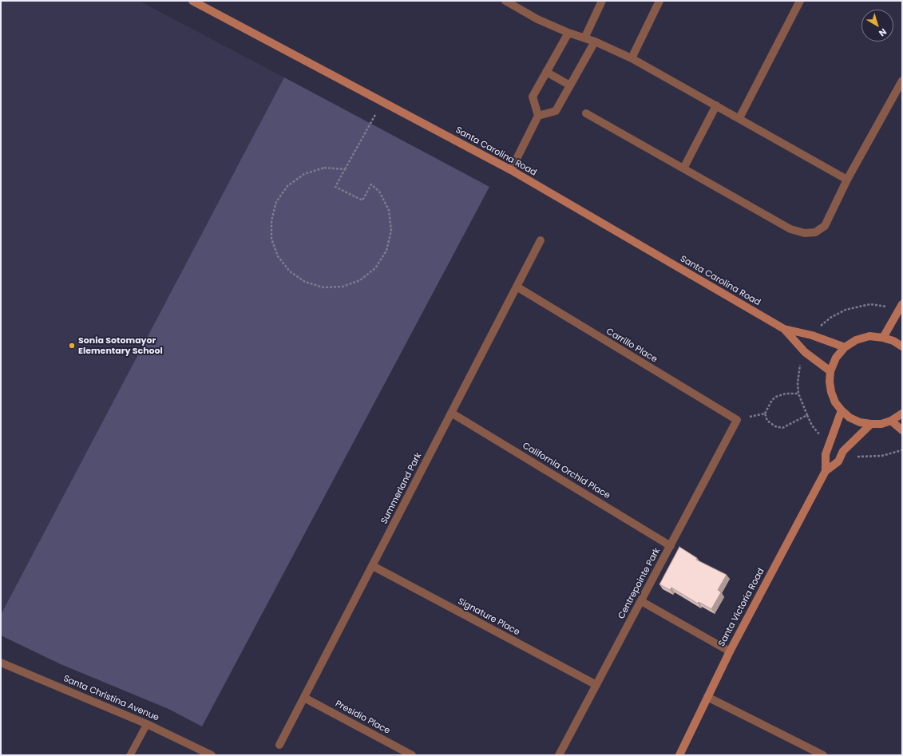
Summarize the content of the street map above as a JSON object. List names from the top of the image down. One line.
{"streets":{"street":["Santa Carolina Road","Carrillo Place","California Orchid Place","Summerland Park","Centrepointe Park","Santa Victoria Road","Signature Place","Santa Christina Avenue","Presidio Place"]},"crossings":[["Carrillo Place","Summerland Park"],["Carrillo Place","Centrepointe Park"],["California Orchid Place","Summerland Park"],["California Orchid Place","Centrepointe Park"],["Summerland Park","Signature Place"],["Summerland Park","Presidio Place"],["Centrepointe Park","Signature Place"]],"places":["Sonia Sotomayor Elementary School"],"north":"bottom right"}
